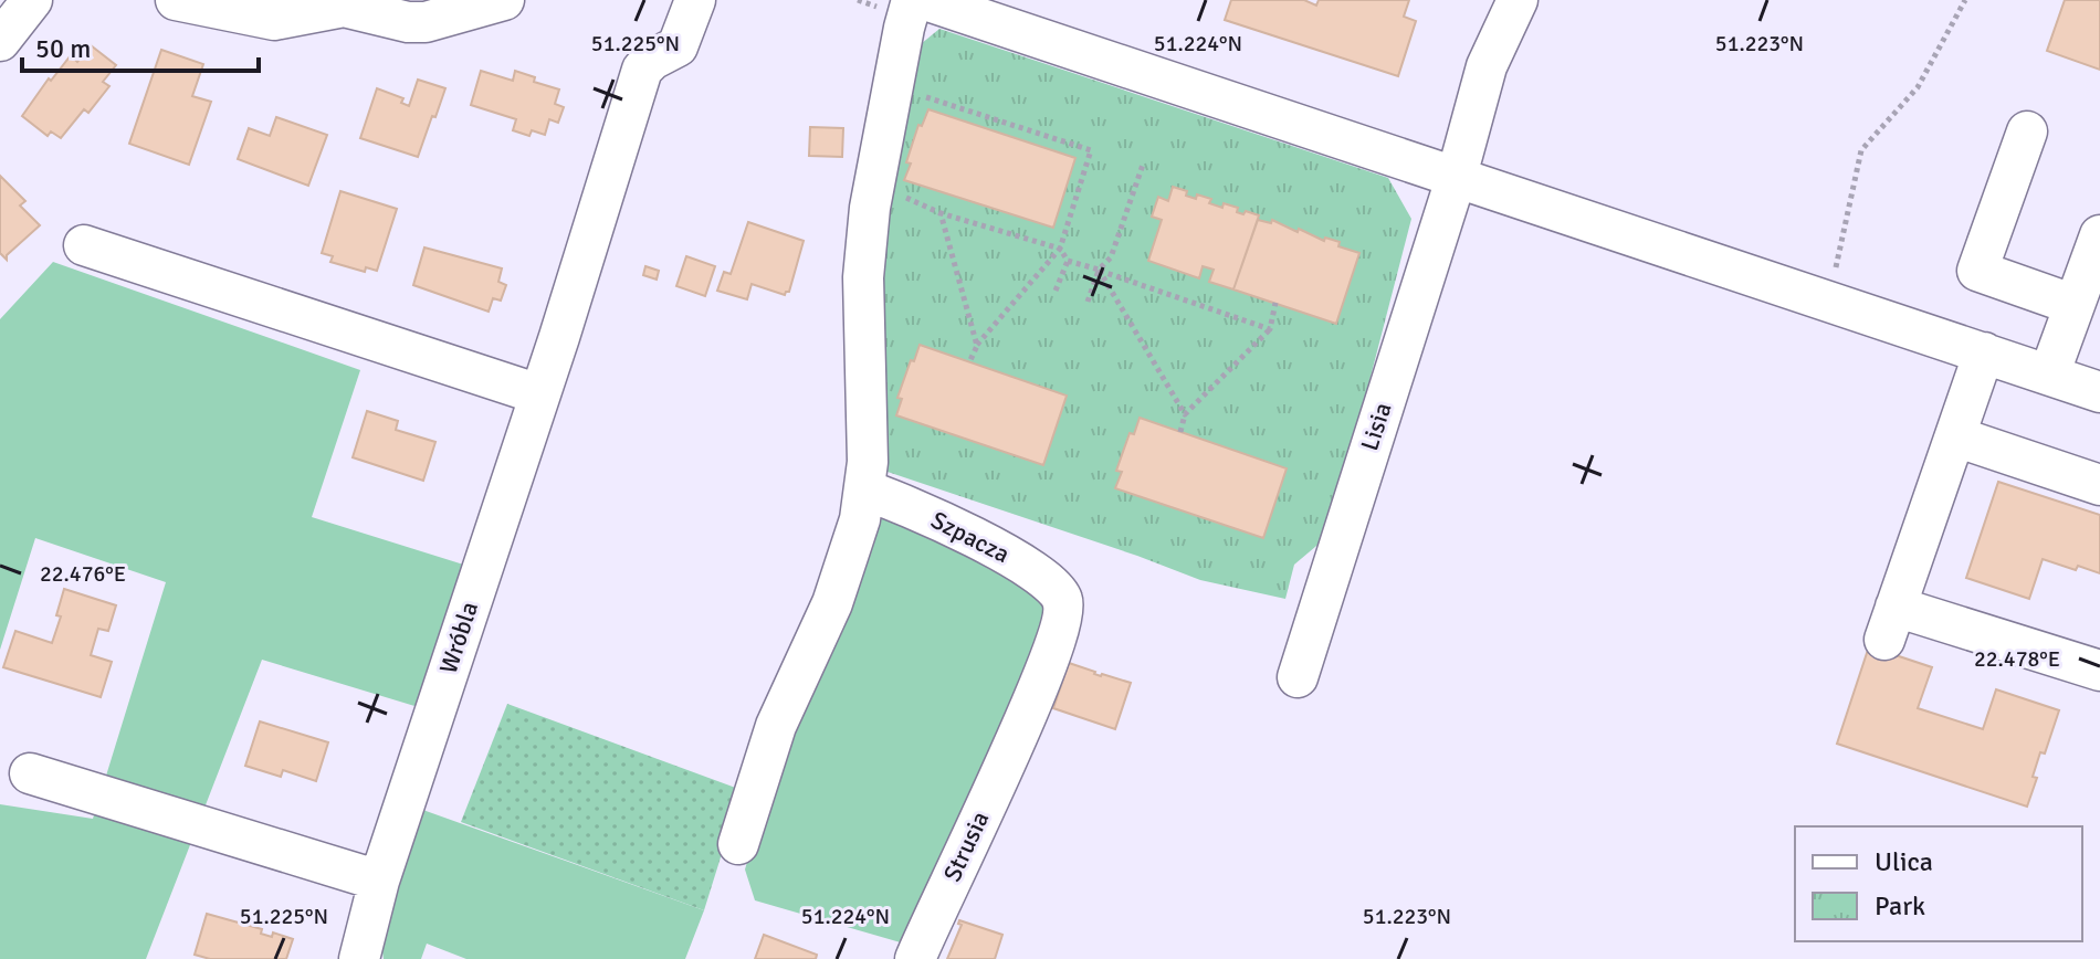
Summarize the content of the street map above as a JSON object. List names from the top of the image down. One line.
{"streets":{"street":["Lisia","Szpacza","Wróbla","Strusia"]},"crossings":[["Szpacza","Strusia"]],"legend":["Ulica","Park"],"scale_bar":"50 m","coordinates":["51.225°N","51.224°N","51.223°N","22.476°E","22.478°E"]}
